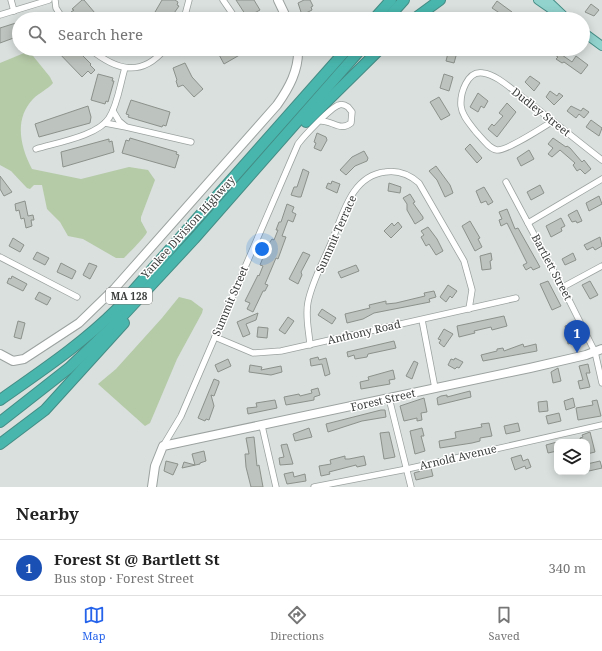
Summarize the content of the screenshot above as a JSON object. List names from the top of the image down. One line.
{"streets":{"highway":["Yankee Division Highway","MA 128"],"street":["Dudley Street","Summit Terrace","Bartlett Street","Summit Street","Anthony Road","Forest Street","Arnold Avenue"]},"crossings":[["Summit Terrace","Anthony Road"],["Bartlett Street","Forest Street"],["Summit Street","Anthony Road"],["Summit Street","Forest Street"]],"page":{"search":"Search here","pins":"1","heading":"Nearby","list":[{"mark":"1","name":"Forest St @ Bartlett St","note":"Bus stop · Forest Street","value":"340 m"}],"nav":["Map","Directions","Saved"]}}
